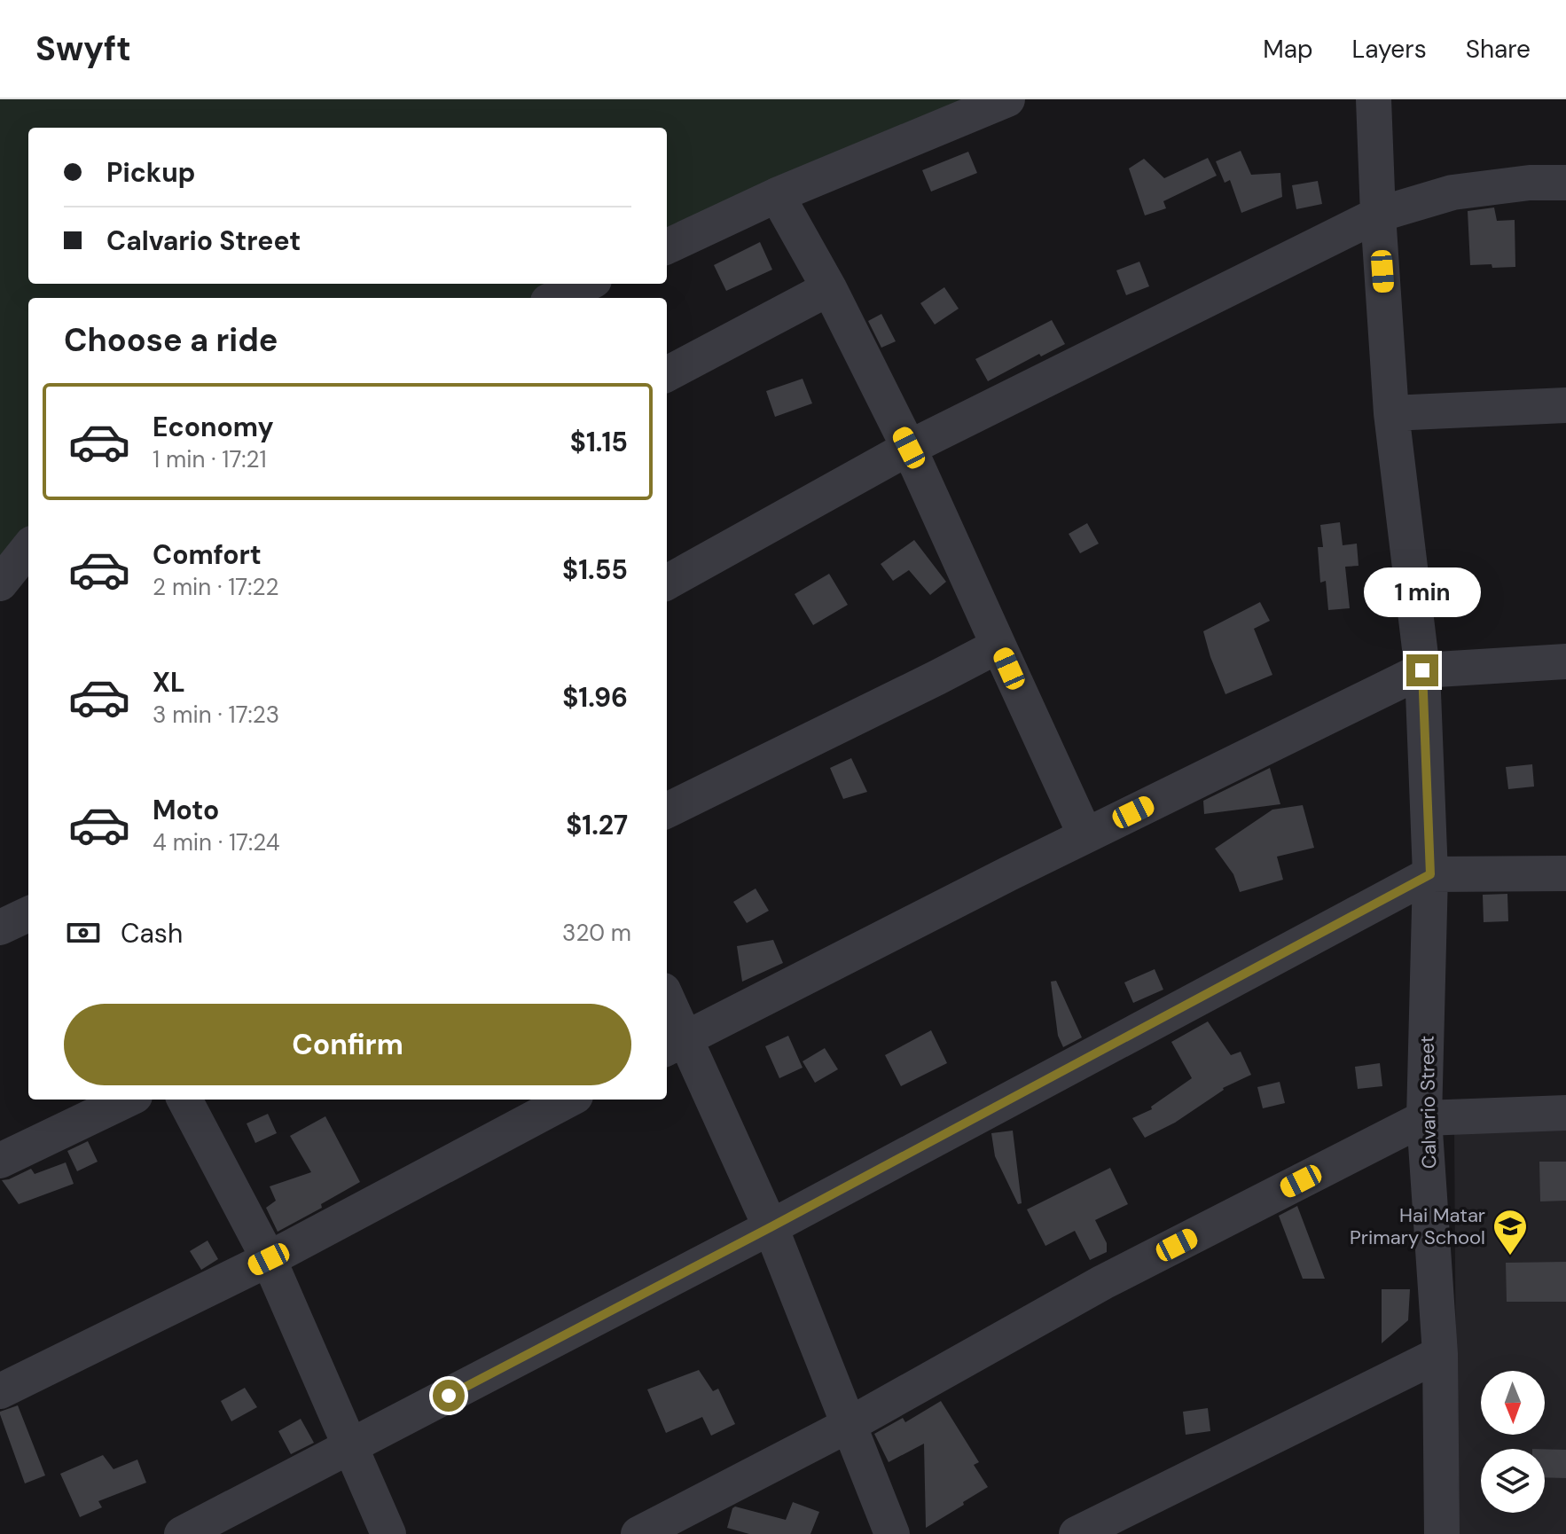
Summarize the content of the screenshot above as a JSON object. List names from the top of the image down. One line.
{"streets":{"street":["Calvario Street"]},"places":{"school or university":["Hai Matar Primary School"]},"north":"bottom","page":{"header":"Swyft","nav":["Map","Layers","Share"],"banner":["Pickup","Calvario Street"],"heading":"Choose a ride","list":[{"name":"Economy","note":"1 min · 17:21","value":"$1.15"},{"name":"Comfort","note":"2 min · 17:22","value":"$1.55"},{"name":"XL","note":"3 min · 17:23","value":"$1.96"},{"name":"Moto","note":"4 min · 17:24","value":"$1.27"}],"bubble":"1 min","pay":["Cash","320 m"],"buttons":"Confirm"}}
